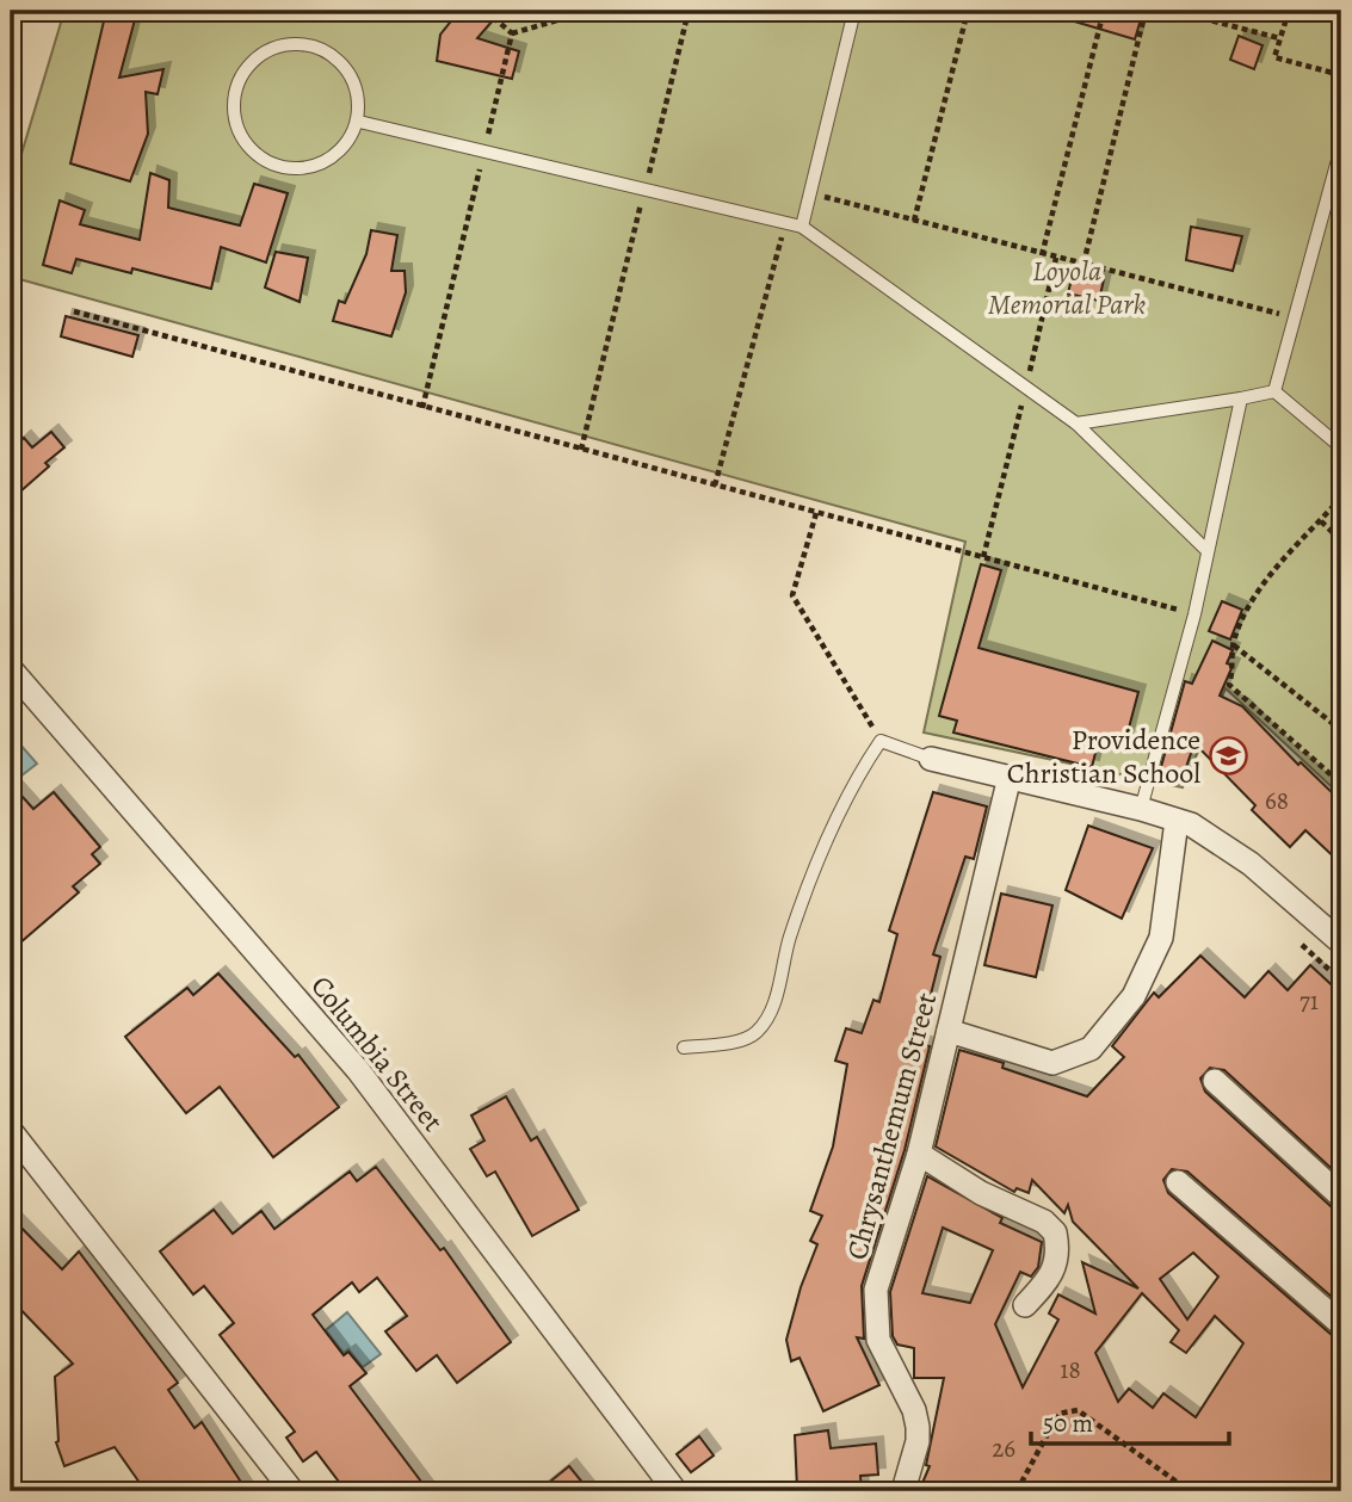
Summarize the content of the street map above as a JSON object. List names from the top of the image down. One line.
{"streets":{"street":["Columbia Street","Chrysanthemum Street"]},"parks":["Loyola Memorial Park"],"places":{"school or university":["Providence Christian School"]},"house_numbers":["68","71","18","26"],"scale_bar":"50 m"}
